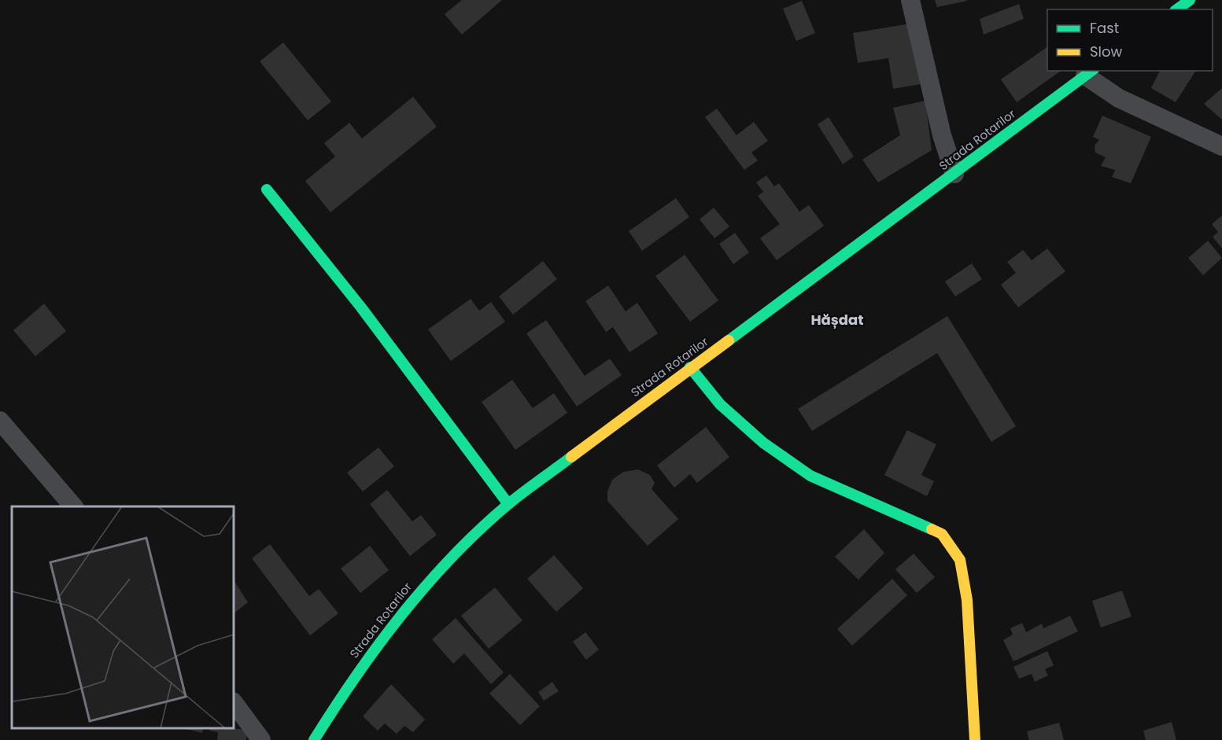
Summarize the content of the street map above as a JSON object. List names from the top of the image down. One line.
{"streets":{"main road":["Strada Rotarilor"]},"districts":["Hășdat"],"legend":["Fast","Slow"]}
